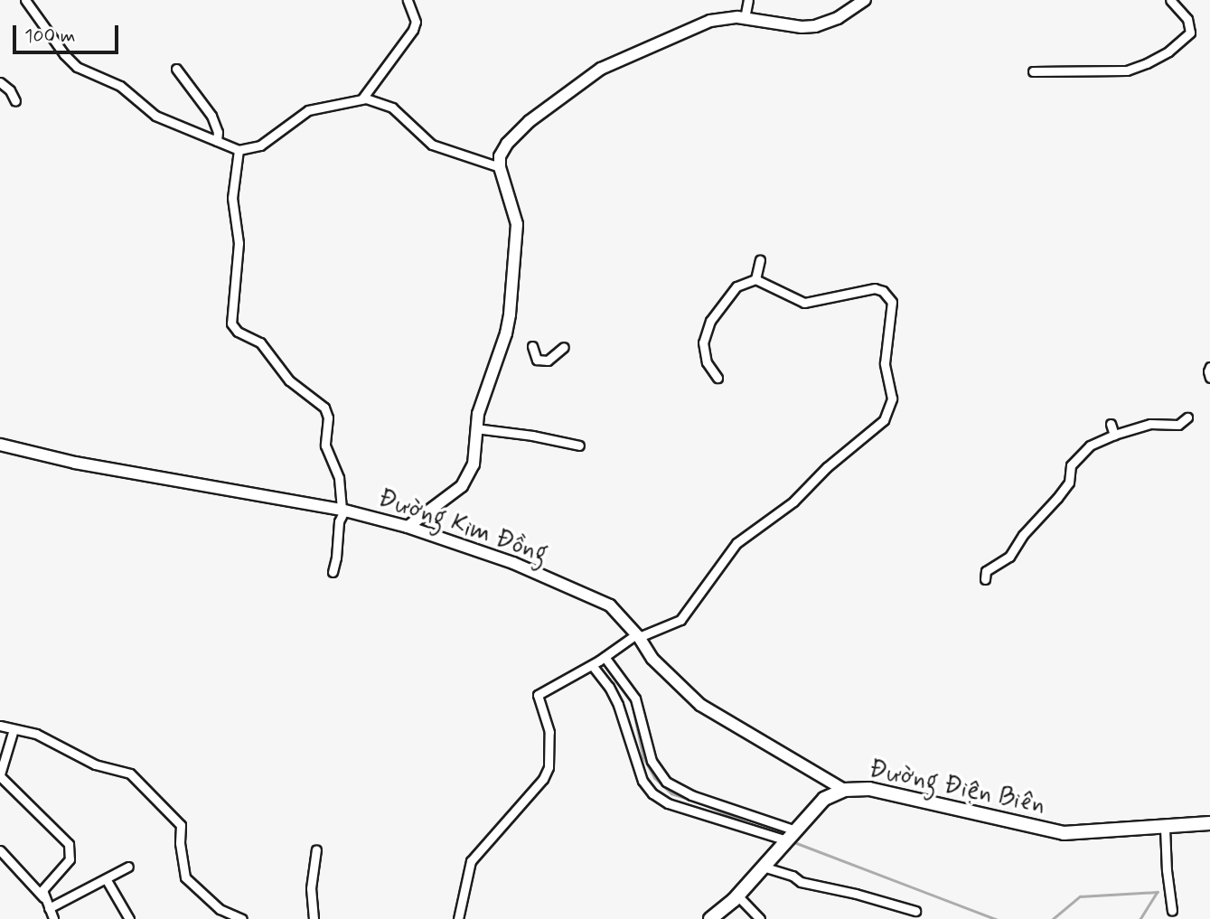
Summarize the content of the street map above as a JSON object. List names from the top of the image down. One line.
{"streets":{"main road":["Đường Điện Biên"],"street":["Đường Kim Đồng"]},"crossings":[["Đường Kim Đồng","Đường Điện Biên"]],"scale_bar":"100 m"}
